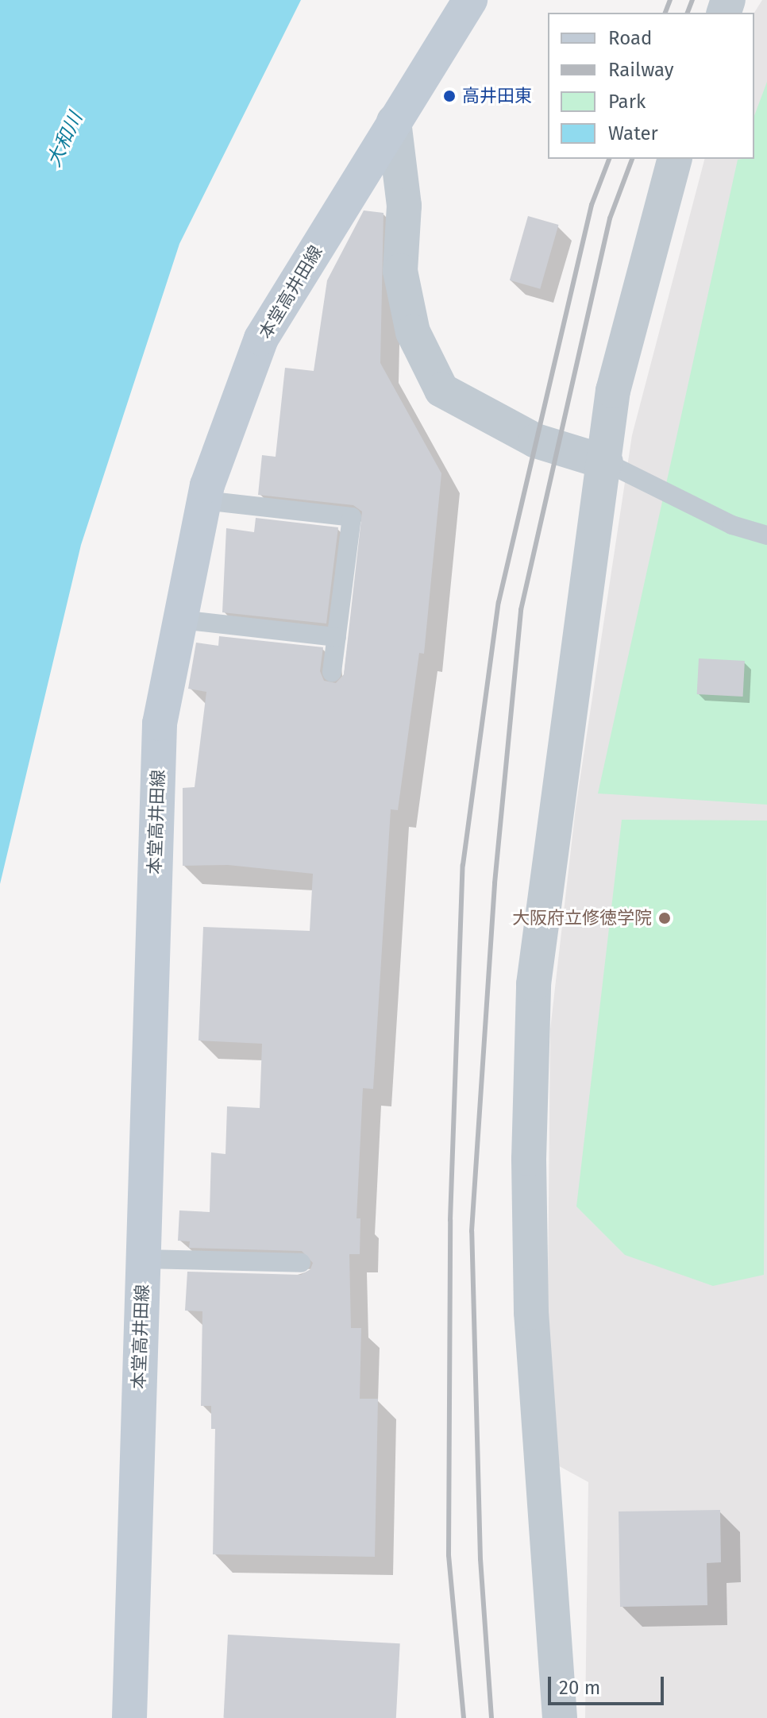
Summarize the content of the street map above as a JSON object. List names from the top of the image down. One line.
{"streets":{"main road":["本堂高井田線"]},"water":["大和川"],"places":["高井田東","大阪府立修徳学院"],"legend":["Road","Railway","Park","Water"],"scale_bar":"20 m"}
